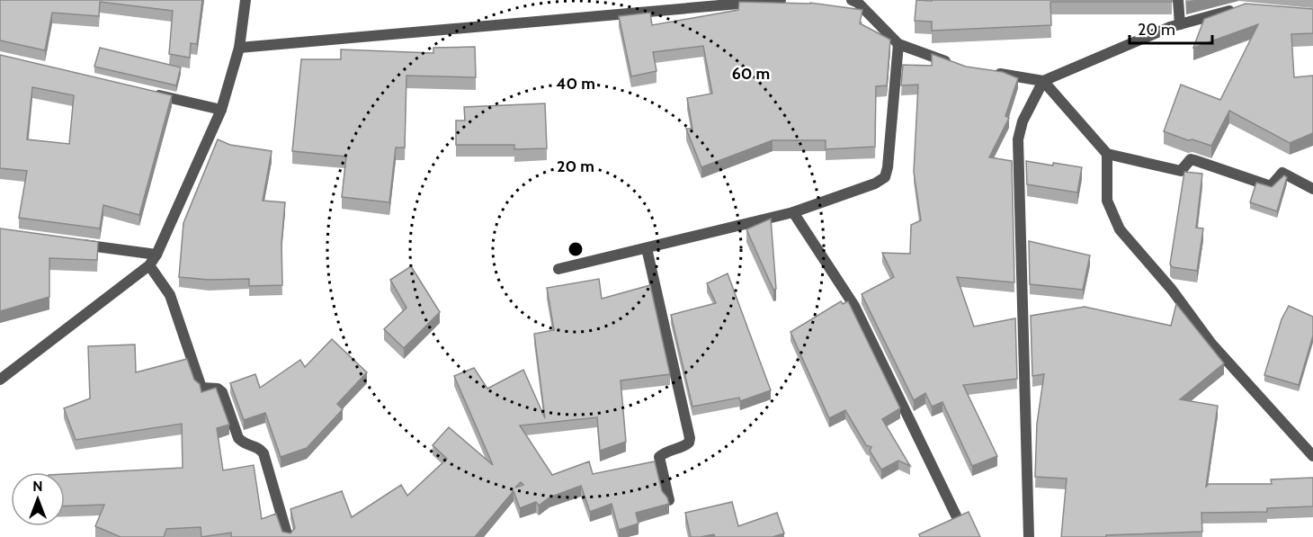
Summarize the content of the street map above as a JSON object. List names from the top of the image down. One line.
{"scale_bar":"20 m","north":"top","rings":["60 m","40 m","20 m"]}
